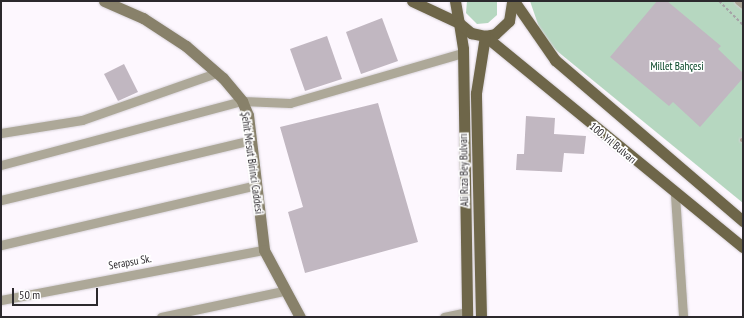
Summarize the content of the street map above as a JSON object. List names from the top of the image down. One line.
{"streets":{"main road":["100. Yıl Bulvarı","Şehit Mesut Birinci Caddesi","Ali Rıza Bey Bulvarı"],"street":["Serapsu Sk."]},"crossings":[["100. Yıl Bulvarı","Ali Rıza Bey Bulvarı"],["Şehit Mesut Birinci Caddesi","Serapsu Sk."]],"parks":["Millet Bahçesi"],"scale_bar":"50 m"}
